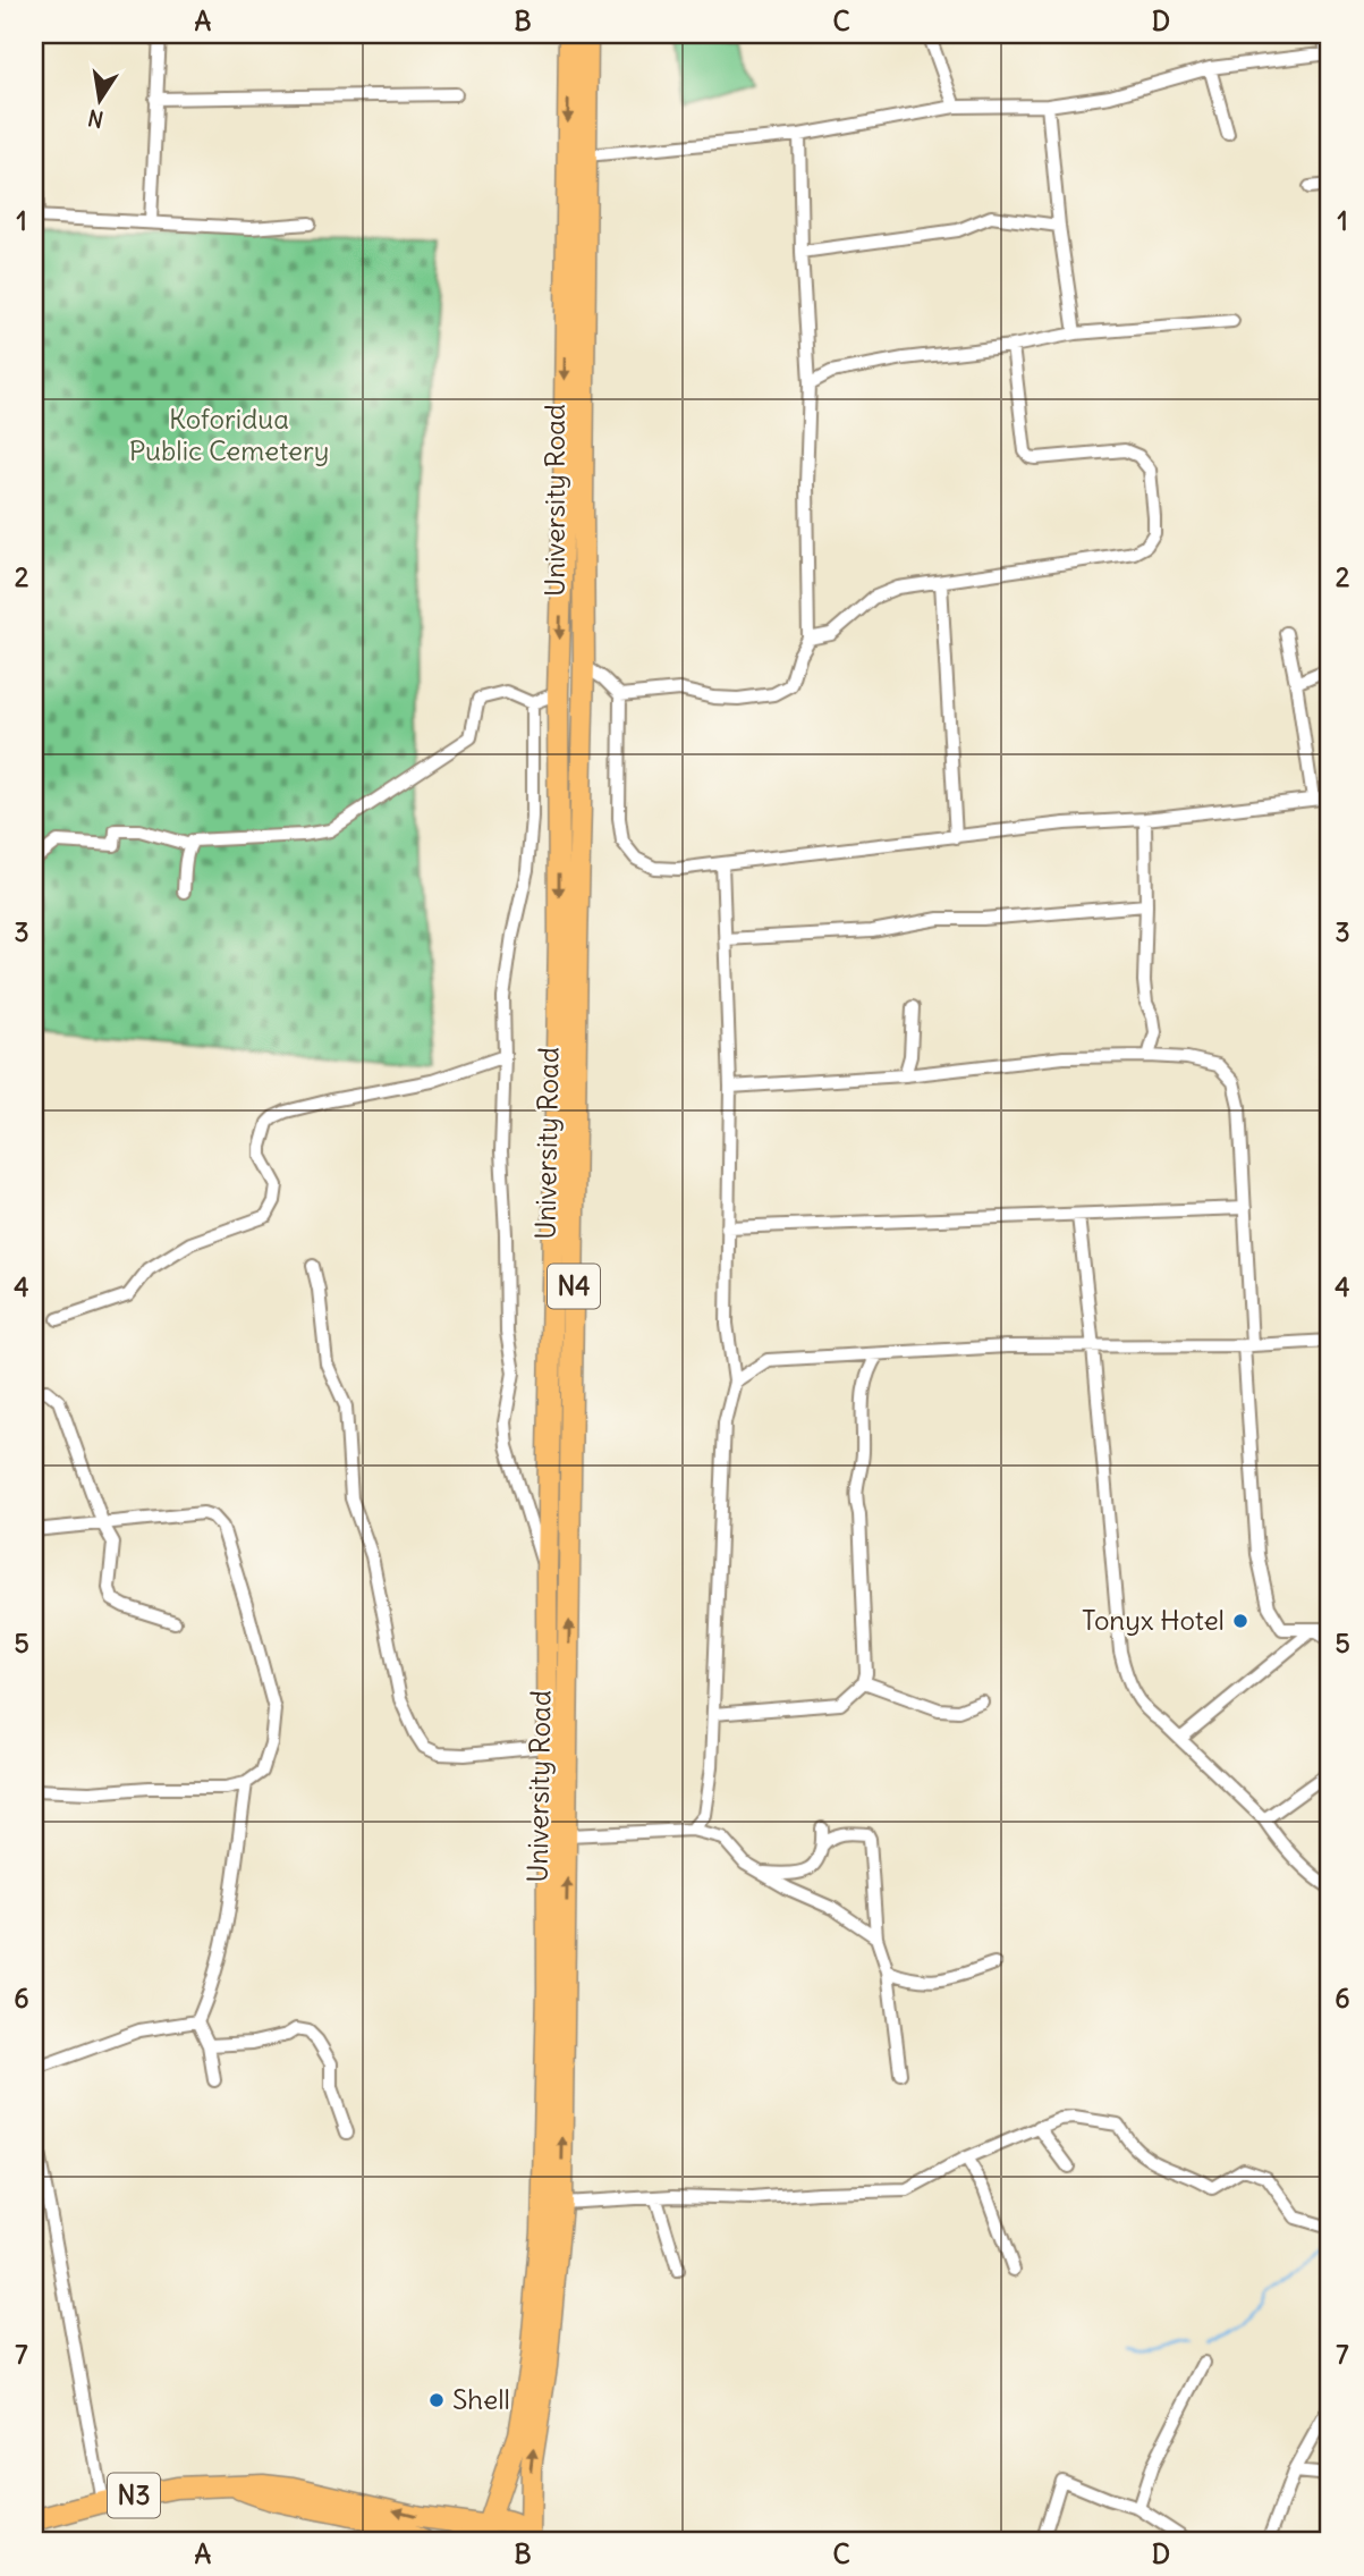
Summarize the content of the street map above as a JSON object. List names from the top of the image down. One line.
{"streets":{"main road":["University Road","N4","N3"]},"crossings":[["University Road","N3"]],"parks":["Koforidua Public Cemetery"],"places":["Tonyx Hotel","Shell"],"north":"bottom","grid":{"columns":["A","B","C","D"],"rows":["1","2","3","4","5","6","7"]}}
